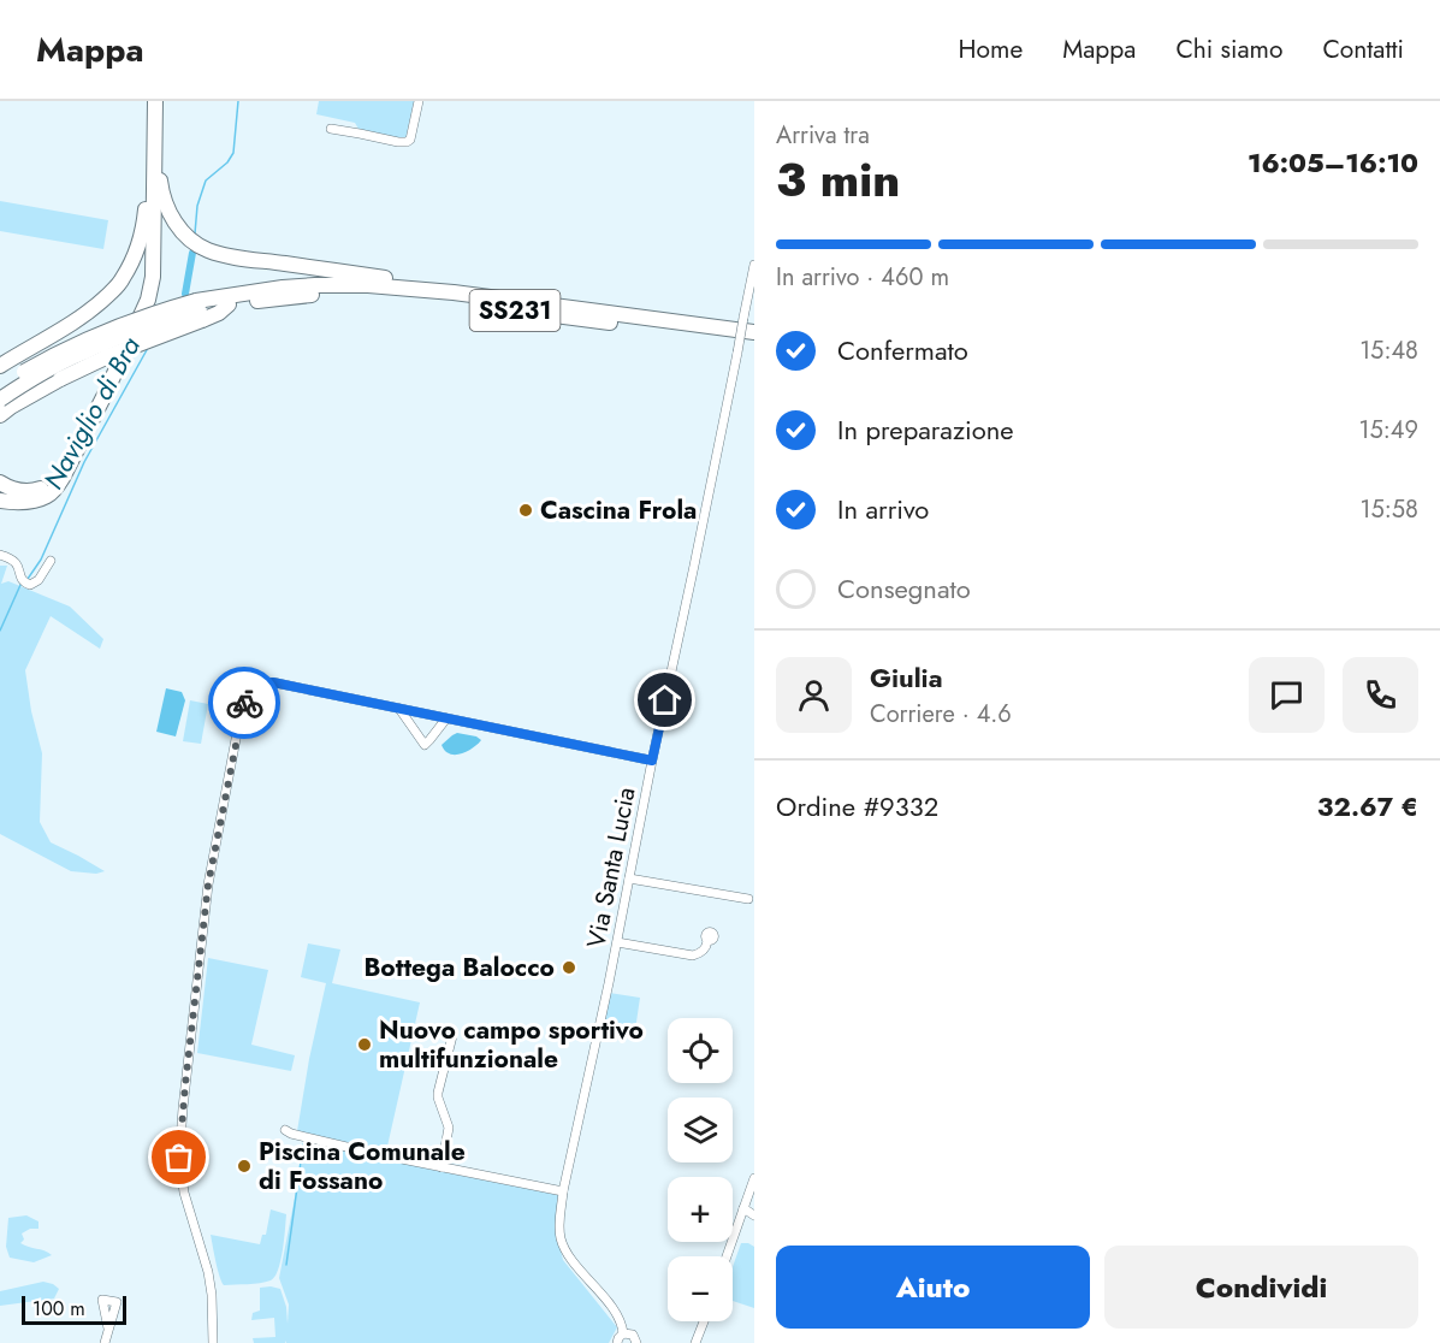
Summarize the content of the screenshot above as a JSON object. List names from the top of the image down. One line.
{"streets":{"highway":["SS231"],"street":["Via Santa Lucia"]},"water":["Naviglio di Bra"],"places":["Cascina Frola","Bottega Balocco","Nuovo campo sportivo multifunzionale","Piscina Comunale di Fossano"],"scale_bar":"100 m","page":{"header":"Mappa","nav":["Home","Mappa","Chi siamo","Contatti"],"heading":["3 min","Arriva tra","16:05–16:10"],"panel":["Giulia","Corriere · 4.6","Ordine #9332","32.67 €"],"bar":"In arrivo · 460 m","list":[["Confermato","15:48"],["In preparazione","15:49"],["In arrivo","15:58"],"Consegnato"],"map_buttons":["+","−"],"buttons":["Aiuto","Condividi"],"scale":"100 m"}}
